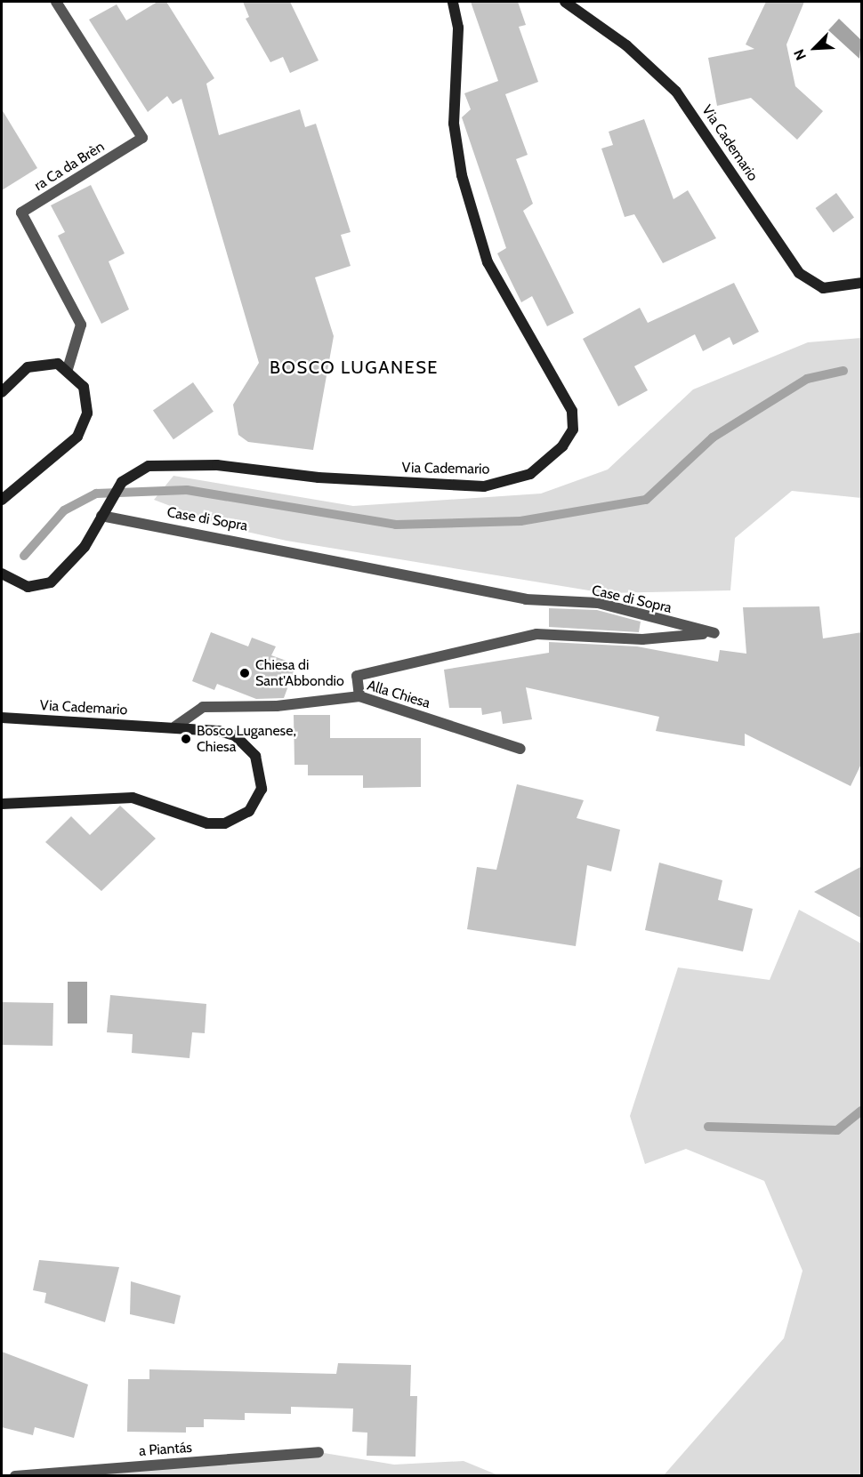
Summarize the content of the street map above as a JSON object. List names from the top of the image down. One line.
{"streets":{"street":["Via Cademario","ra Ca da Brèn","Case di Sopra","Alla Chiesa","a Piantás"]},"crossings":[["Via Cademario","Case di Sopra"],["Via Cademario","Alla Chiesa"],["Case di Sopra","Alla Chiesa"]],"districts":["BOSCO LUGANESE"],"places":["Chiesa di Sant'Abbondio","Bosco Luganese, Chiesa"],"north":"bottom left"}
